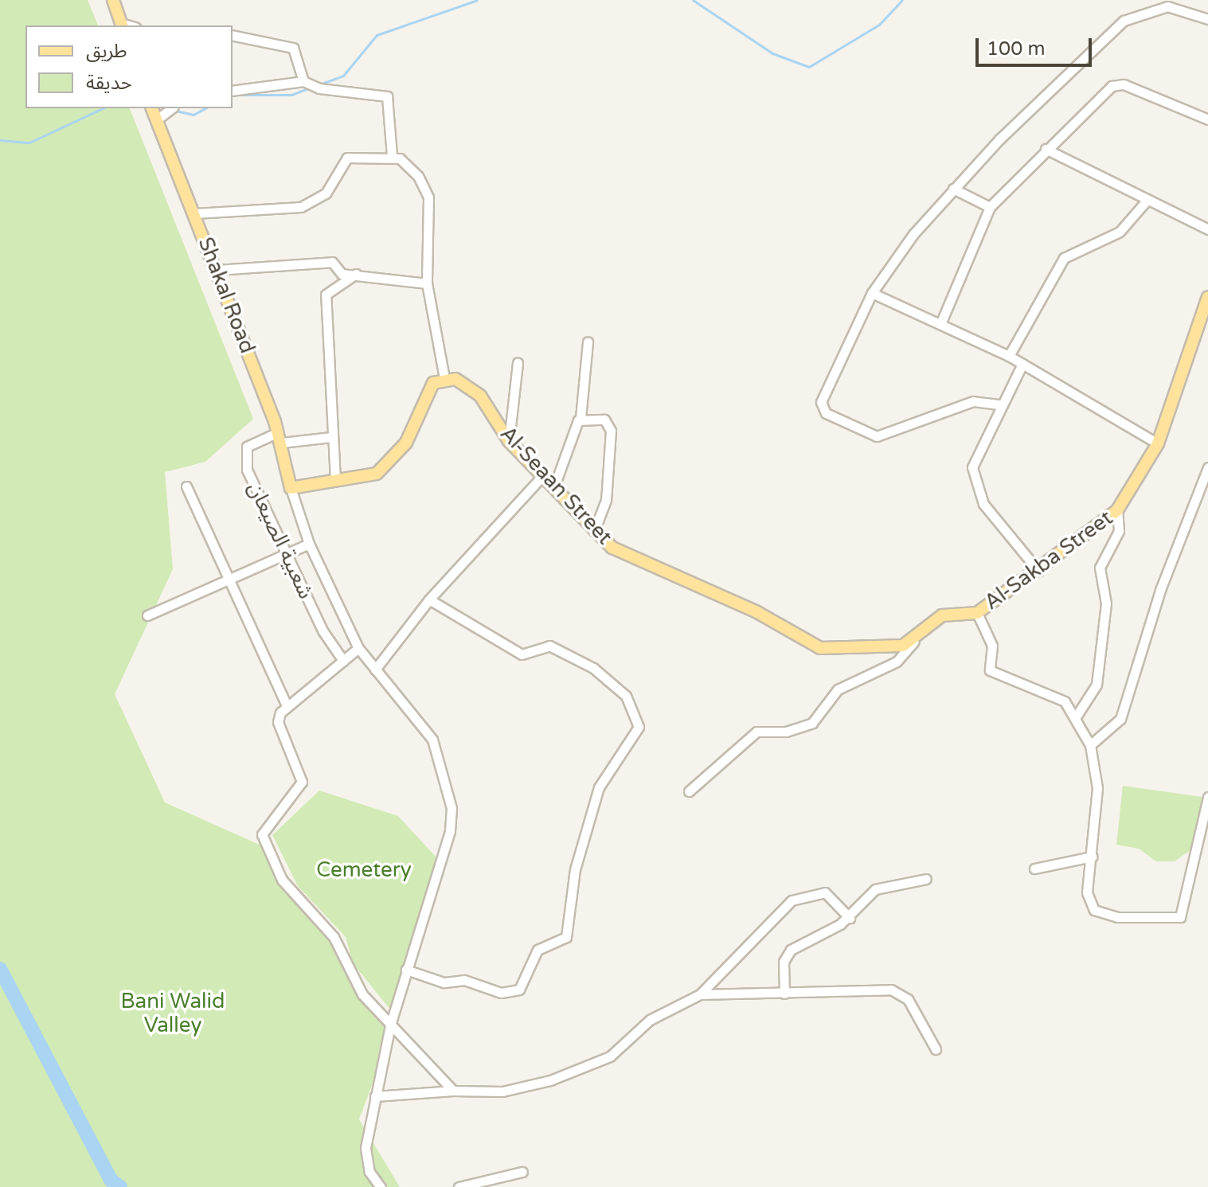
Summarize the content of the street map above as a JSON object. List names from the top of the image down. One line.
{"streets":{"main road":["Shakal Road","Al-Seaan Street","Al-Sakba Street"],"street":["شعبية الصيعان"]},"crossings":[["Shakal Road","شعبية الصيعان"]],"parks":["Cemetery","Bani Walid Valley"],"legend":["طريق","حديقة"],"scale_bar":"100 m"}
